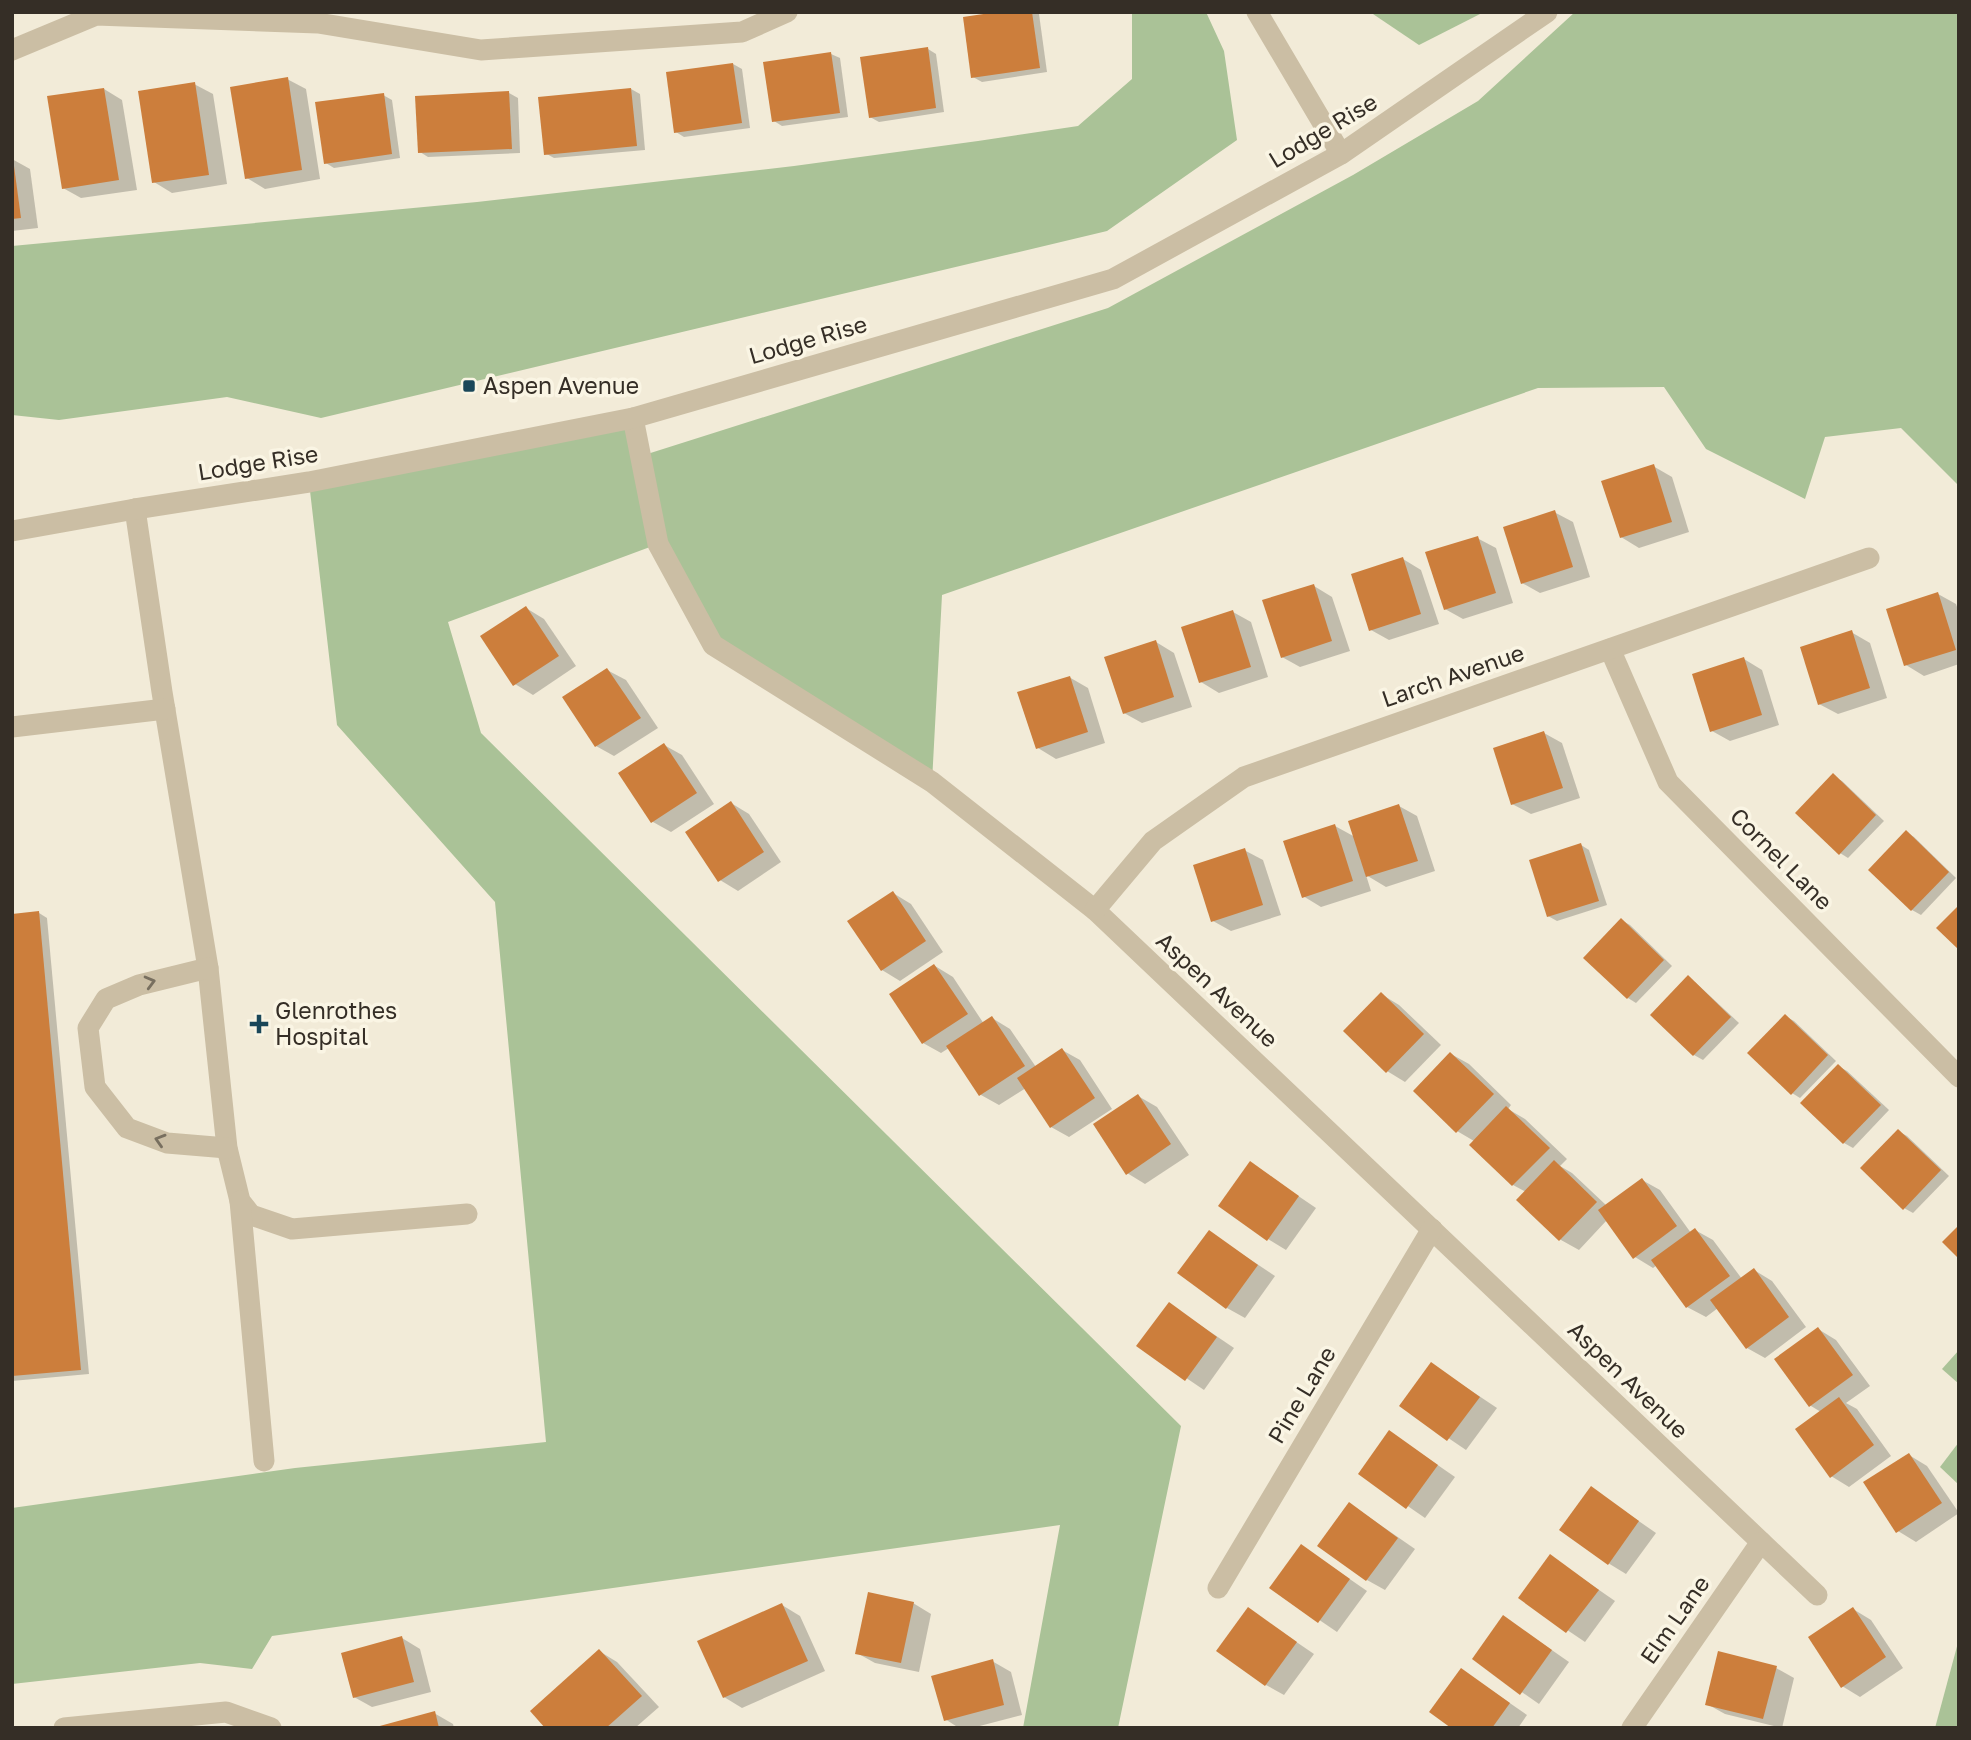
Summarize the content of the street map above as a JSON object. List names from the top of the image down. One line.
{"streets":{"street":["Lodge Rise","Larch Avenue","Cornel Lane","Aspen Avenue","Pine Lane","Elm Lane"]},"crossings":[["Lodge Rise","Aspen Avenue"],["Larch Avenue","Cornel Lane"],["Larch Avenue","Aspen Avenue"],["Aspen Avenue","Pine Lane"],["Aspen Avenue","Elm Lane"]],"places":{"transit":["Aspen Avenue"],"health":["Glenrothes Hospital"]}}
